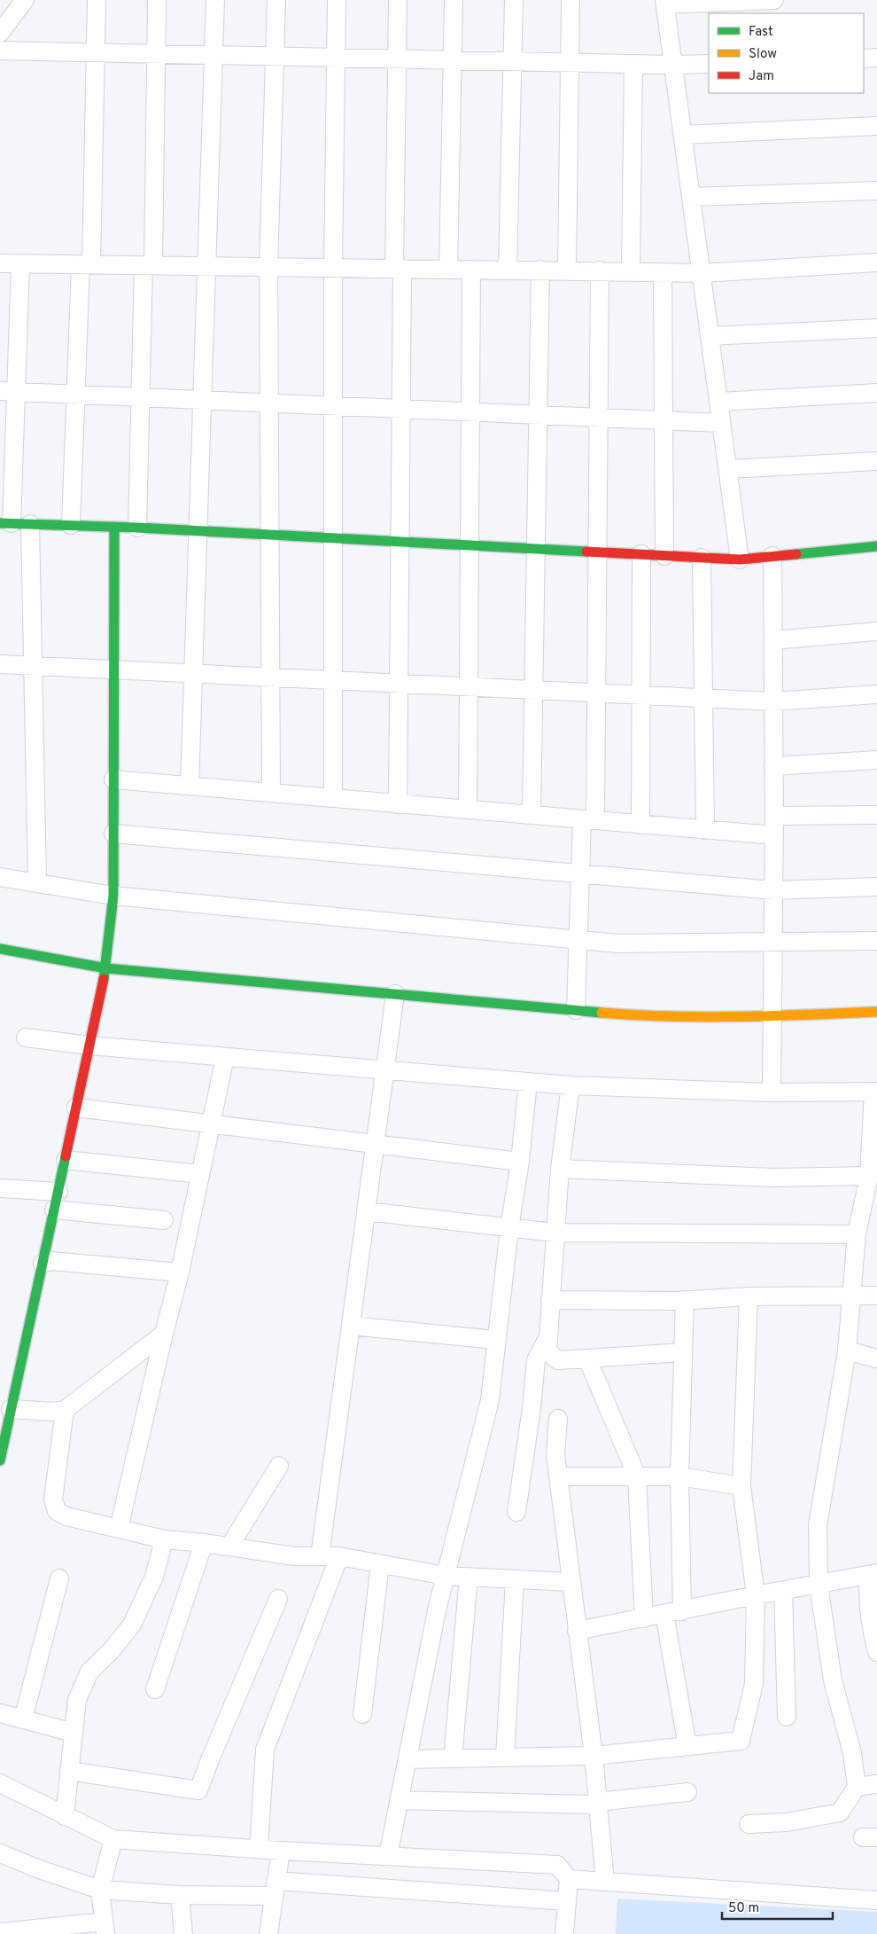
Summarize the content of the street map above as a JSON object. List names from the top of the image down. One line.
{"legend":["Fast","Slow","Jam"],"scale_bar":"50 m"}
